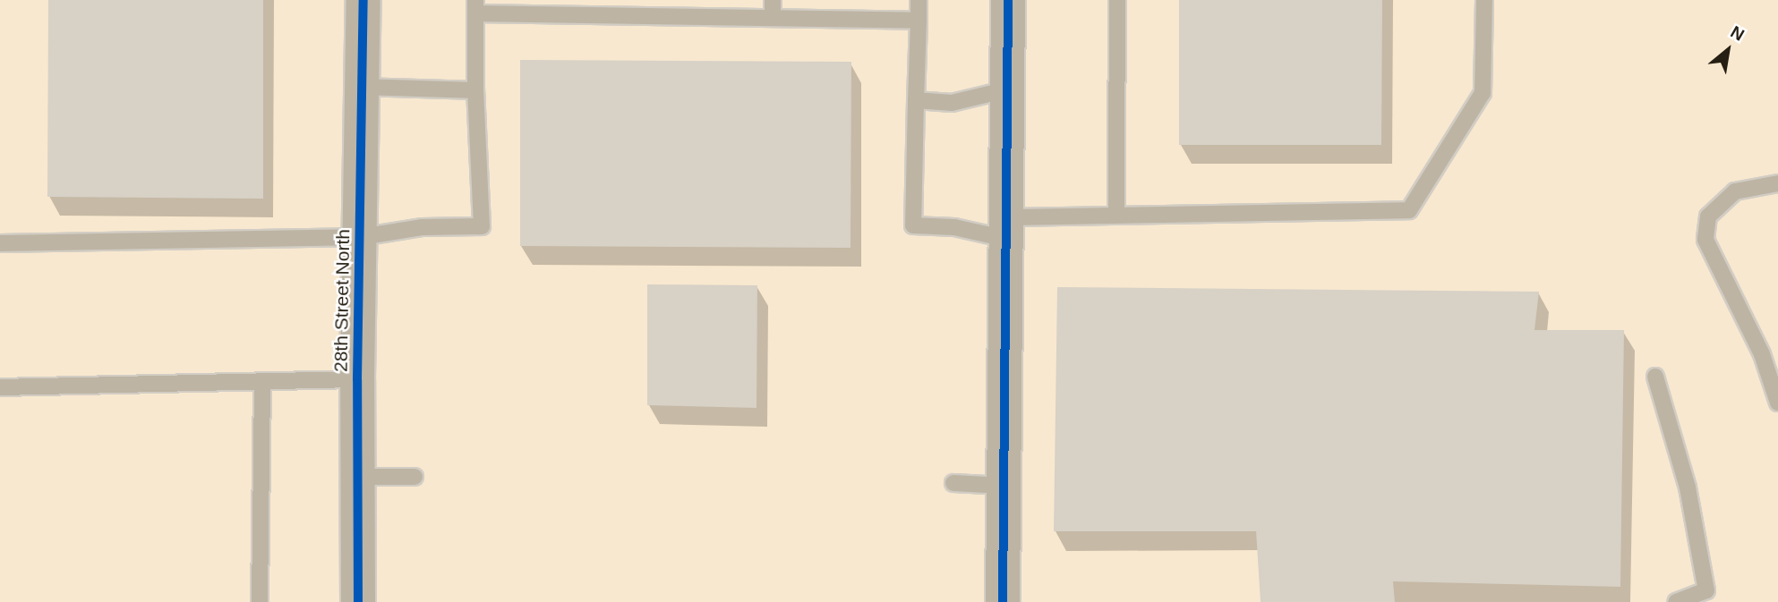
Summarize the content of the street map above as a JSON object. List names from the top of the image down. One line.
{"streets":{"street":["28th Street North"]},"north":"top right"}
